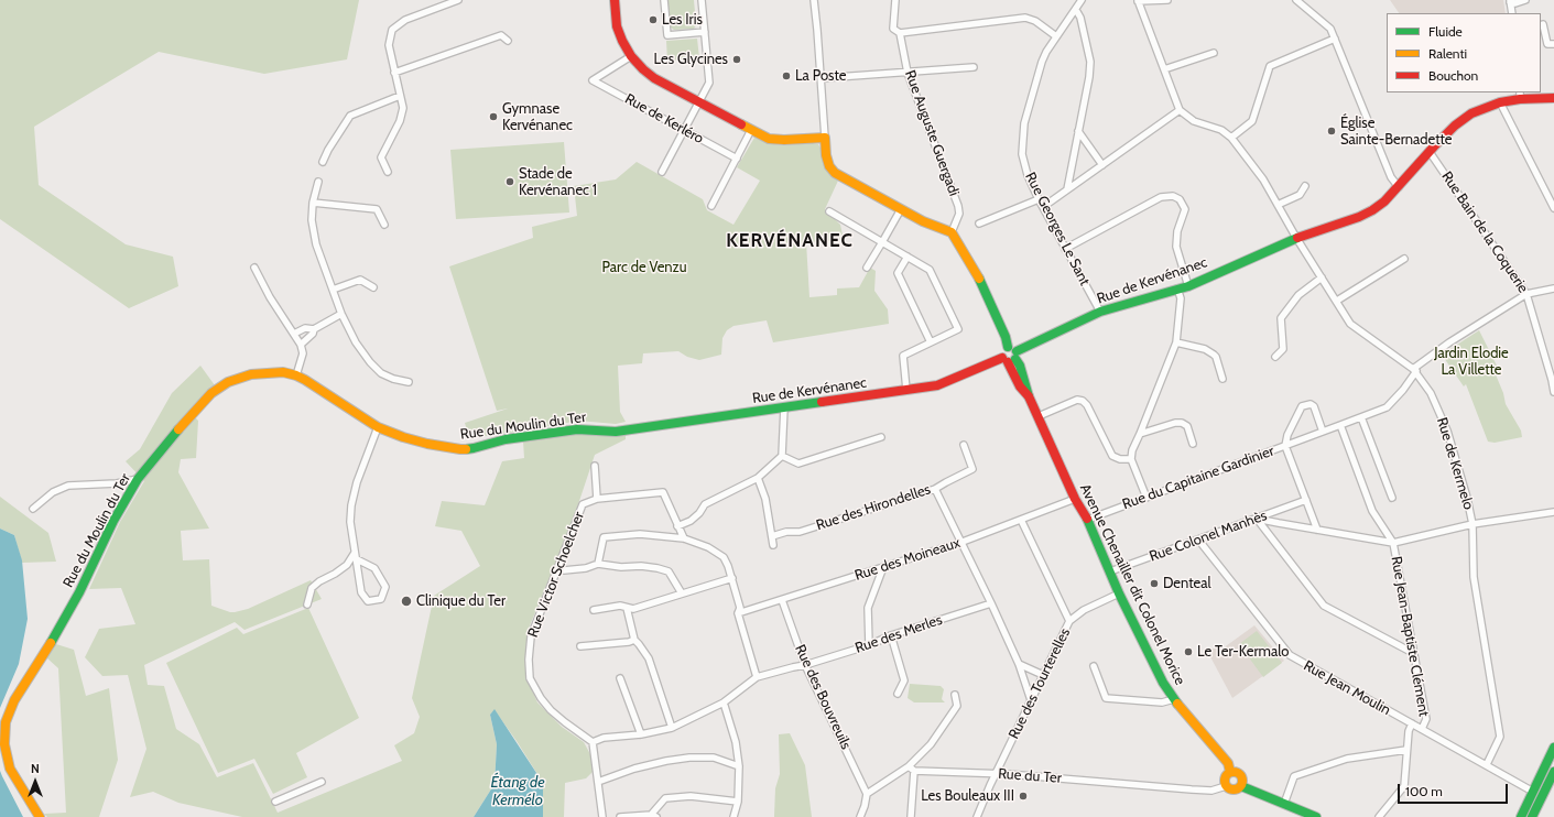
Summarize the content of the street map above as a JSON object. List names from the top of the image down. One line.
{"streets":{"street":["Rue de Kerléro","Rue Auguste Guergadi","Rue Georges Le Sant","Rue Bain de la Coquerie","Rue de Kervénanec","Rue du Moulin du Ter","Rue de Kermelo","Rue du Capitaine Gardinier","Rue des Hirondelles","Rue Colonel Manhès","Rue des Moineaux","Rue Victor Schoelcher","Avenue Chenailler dit Colonel Morice","Rue des Merles","Rue Jean-Baptiste Clément","Rue des Tourterelles","Rue Jean Moulin","Rue des Bouvreuils","Rue du Ter"]},"crossings":[["Rue Auguste Guergadi","Avenue Chenailler dit Colonel Morice"],["Rue Georges Le Sant","Rue de Kervénanec"],["Rue Bain de la Coquerie","Rue de Kervénanec"],["Rue Bain de la Coquerie","Rue du Capitaine Gardinier"],["Rue de Kervénanec","Rue du Moulin du Ter"],["Rue de Kervénanec","Rue de Kermelo"],["Rue de Kervénanec","Avenue Chenailler dit Colonel Morice"],["Rue de Kermelo","Rue du Capitaine Gardinier"],["Rue de Kermelo","Rue Jean Moulin"],["Rue du Capitaine Gardinier","Avenue Chenailler dit Colonel Morice"],["Rue Colonel Manhès","Avenue Chenailler dit Colonel Morice"],["Rue Colonel Manhès","Rue Jean Moulin"],["Rue des Moineaux","Avenue Chenailler dit Colonel Morice"],["Rue des Moineaux","Rue des Bouvreuils"],["Avenue Chenailler dit Colonel Morice","Rue des Tourterelles"],["Avenue Chenailler dit Colonel Morice","Rue du Ter"],["Rue des Merles","Rue des Bouvreuils"],["Rue Jean-Baptiste Clément","Rue Jean Moulin"],["Rue des Tourterelles","Rue du Ter"]],"districts":["KERVÉNANEC"],"water":["Étang de Kermélo"],"parks":["Parc de Venzu","Jardin Elodie La Villette"],"places":["Les Iris","Les Glycines","La Poste","Gymnase Kervénanec","Église Sainte-Bernadette","Stade de Kervénanec 1","Denteal","Clinique du Ter","Le Ter-Kermalo","Les Bouleaux III"],"legend":["Fluide","Ralenti","Bouchon"],"scale_bar":"100 m","north":"top"}
